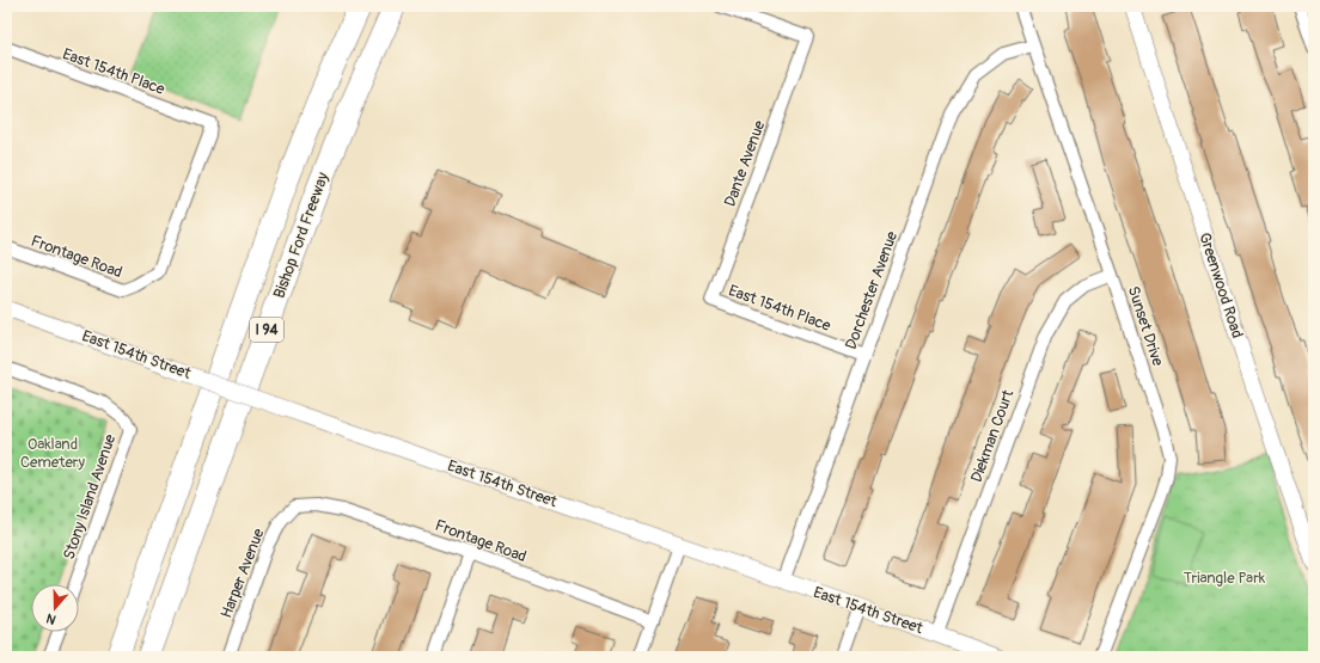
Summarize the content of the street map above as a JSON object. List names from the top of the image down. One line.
{"streets":{"highway":["Bishop Ford Freeway","I 94"],"street":["East 154th Place","Dante Avenue","Frontage Road","Greenwood Road","Dorchester Avenue","Sunset Drive","East 154th Street","Diekman Court","Stony Island Avenue","Harper Avenue"]},"crossings":[["East 154th Place","Dante Avenue"],["East 154th Place","Frontage Road"],["East 154th Place","Dorchester Avenue"],["Frontage Road","Harper Avenue"],["Dorchester Avenue","Sunset Drive"],["Dorchester Avenue","East 154th Street"],["Sunset Drive","Diekman Court"],["East 154th Street","Diekman Court"]],"parks":["Oakland Cemetery","Triangle Park"],"north":"bottom"}
